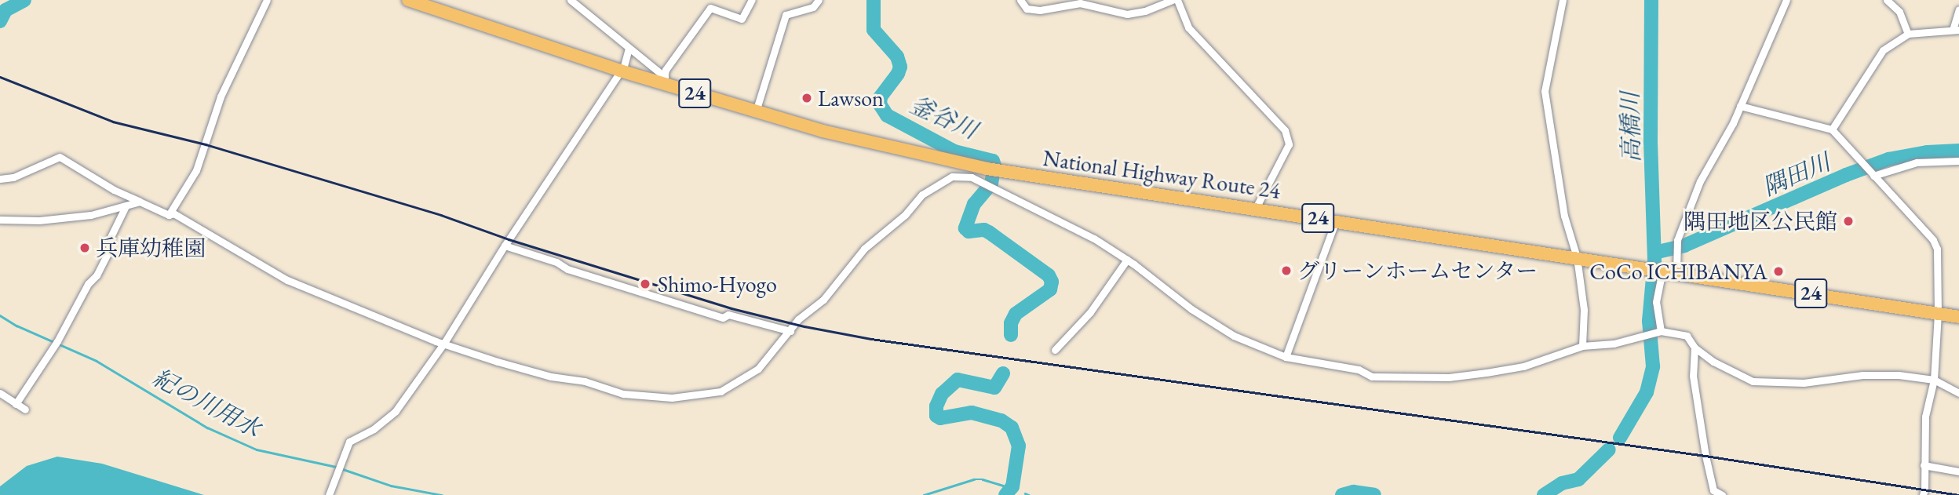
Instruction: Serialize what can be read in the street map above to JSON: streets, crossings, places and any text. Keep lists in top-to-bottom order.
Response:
{
  "streets": {
    "highway": ["24", "National Highway Route 24"]
  },
  "water": [
    "釜谷川",
    "高橋川",
    "隅田川",
    "紀の川用水"
  ],
  "places": [
    "Lawson",
    "隅田地区公民館",
    "兵庫幼稚園",
    "グリーンホームセンター",
    "CoCo ICHIBANYA",
    "Shimo-Hyogo"
  ]
}
